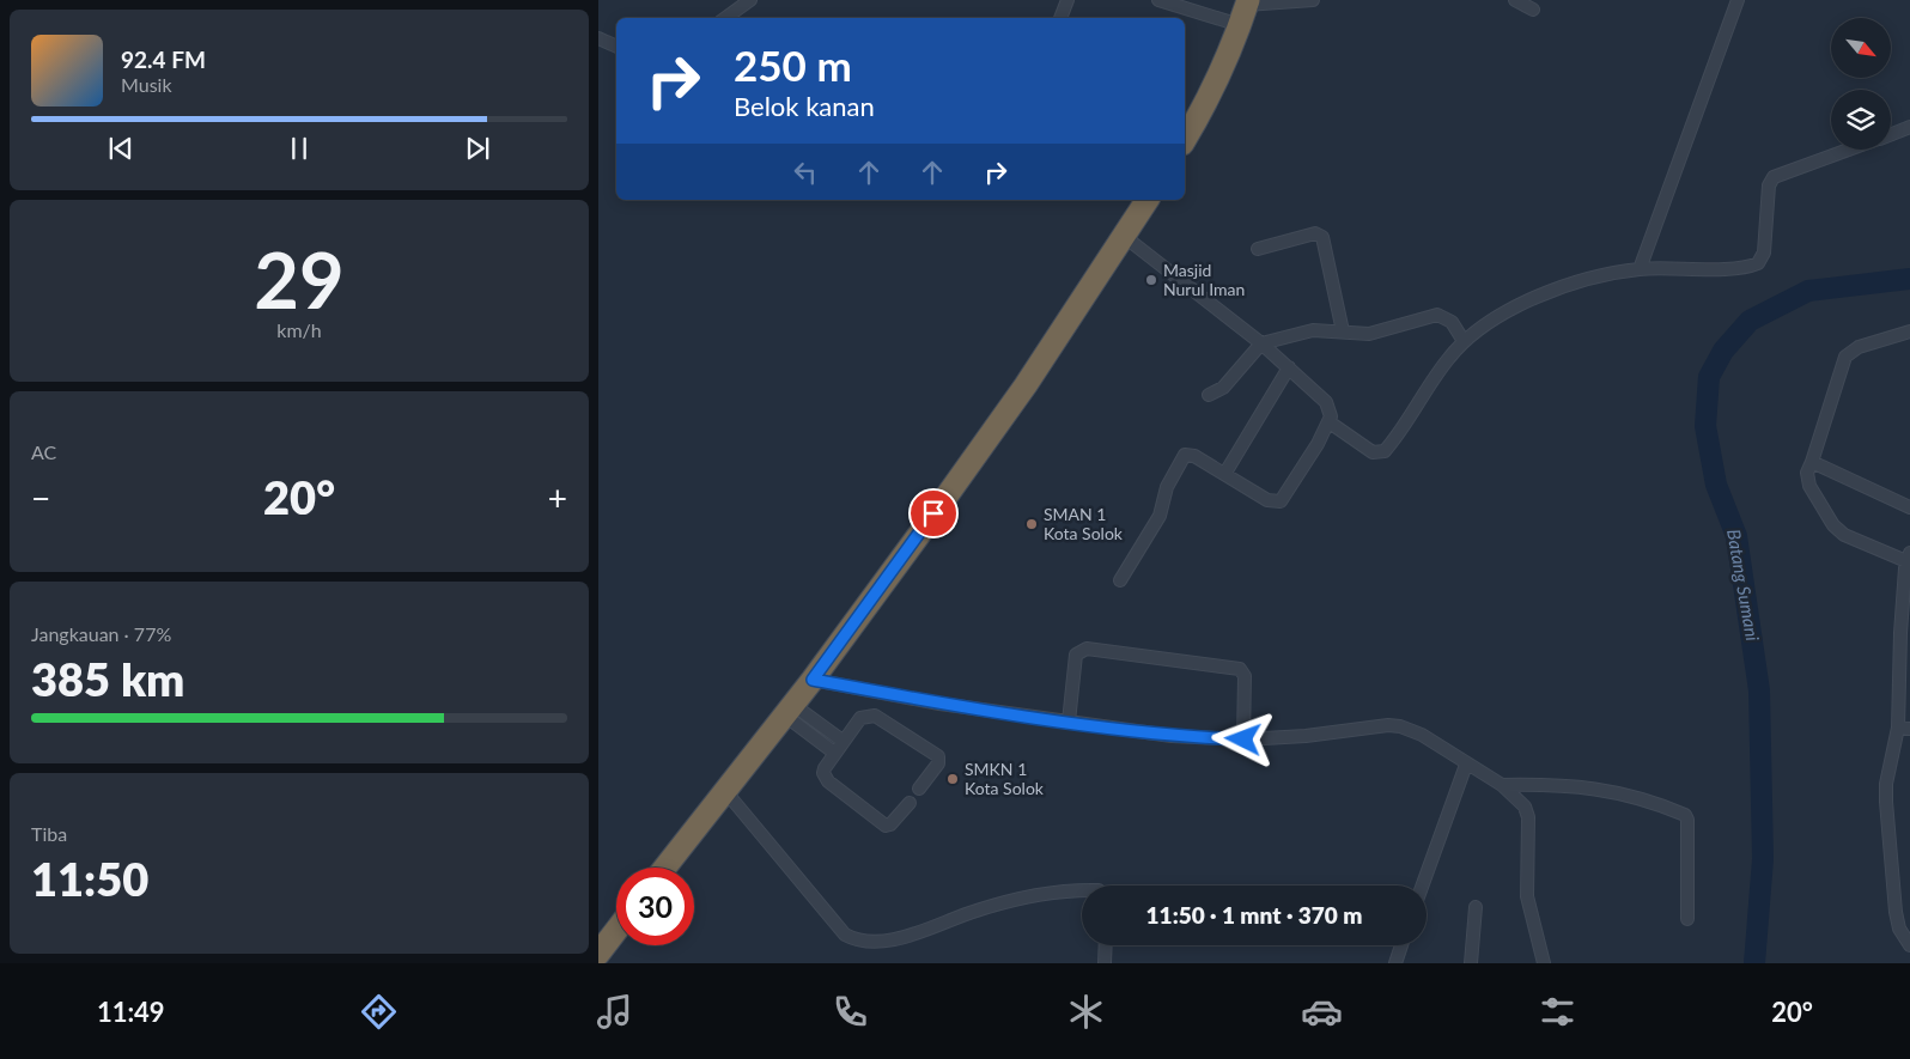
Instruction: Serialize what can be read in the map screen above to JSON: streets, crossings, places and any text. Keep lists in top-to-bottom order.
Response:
{
  "water": ["Batang Sumani"],
  "places": ["Masjid Nurul Iman", "SMAN 1 Kota Solok", "SMKN 1 Kota Solok"],
  "north": "bottom right",
  "page": {
    "turn": ["250 m", "Belok kanan"],
    "song": ["92.4 FM", "Musik"],
    "tile": [
      ["29", "km/h"],
      "AC",
      ["Jangkauan · 77%", "385 km"],
      ["Tiba", "11:50"]
    ],
    "heat": ["−", "20°", "+"],
    "limit": "30",
    "trip": "11:50 · 1 mnt · 370 m",
    "tabs": ["11:49", "20°"]
  }
}
